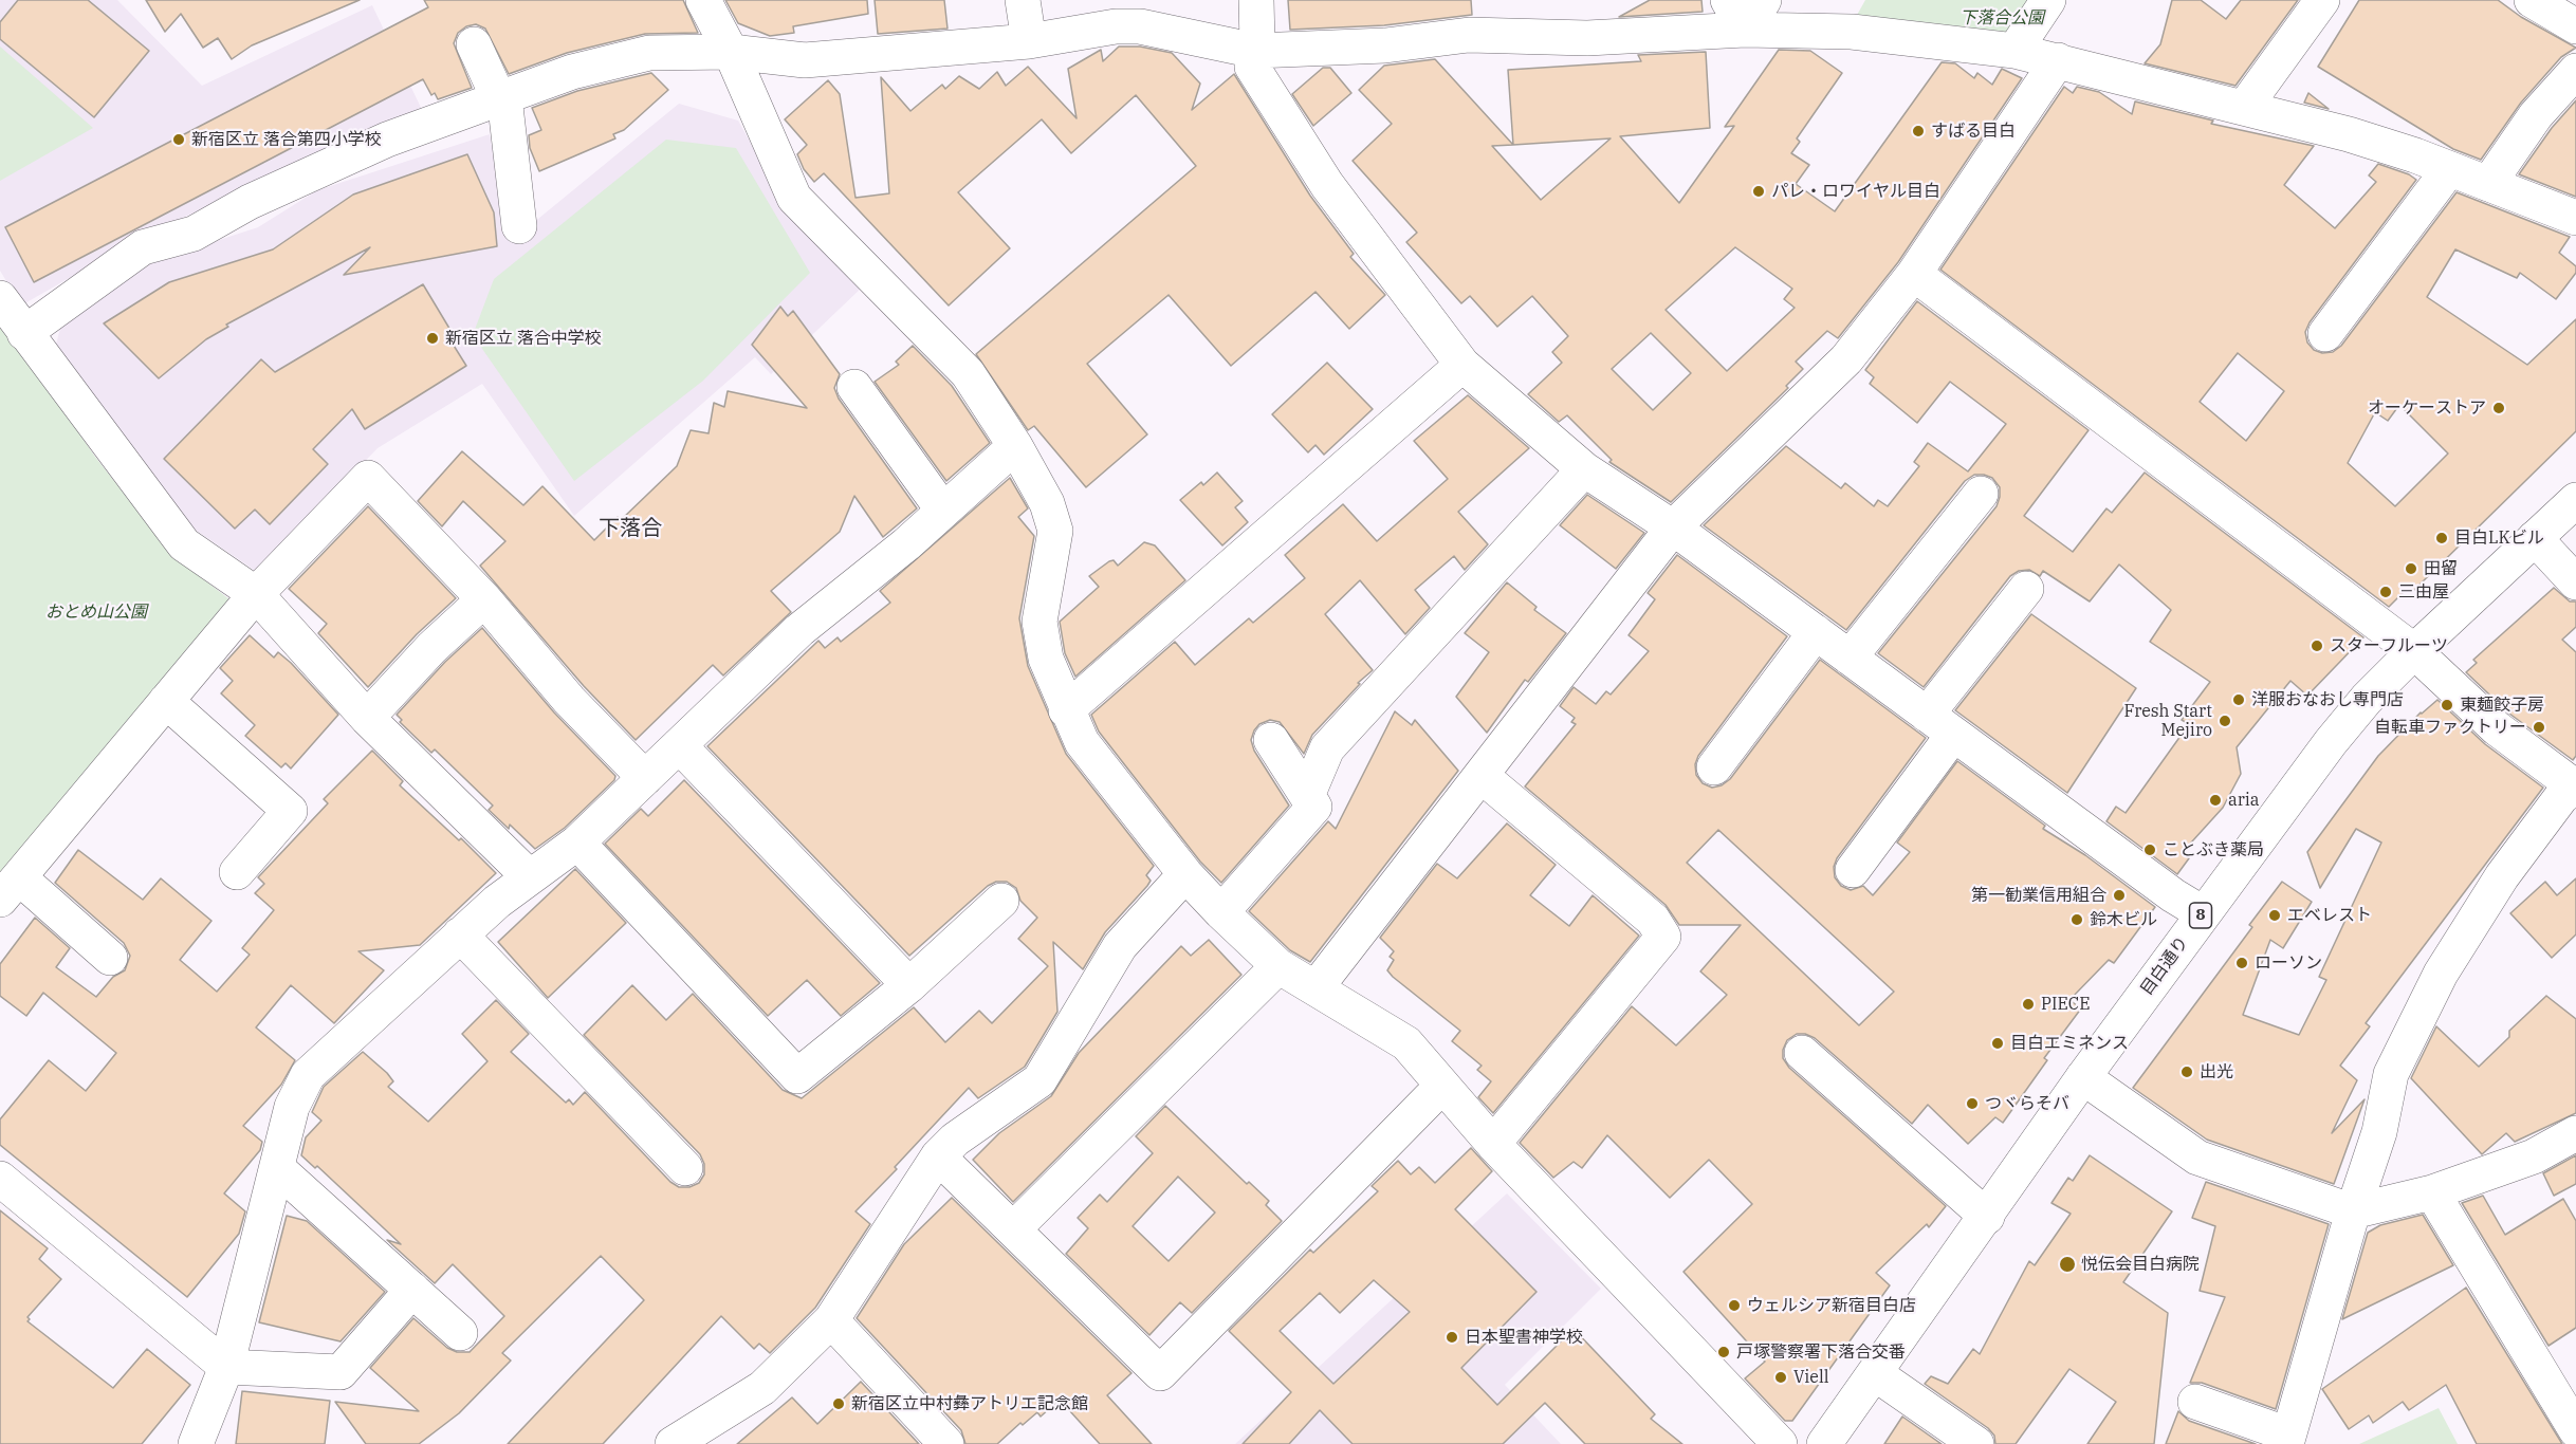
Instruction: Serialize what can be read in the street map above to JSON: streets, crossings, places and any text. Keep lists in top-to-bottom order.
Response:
{
  "streets": {
    "street": ["8", "目白通り"]
  },
  "districts": ["下落合"],
  "parks": ["下落合公園", "おとめ山公園"],
  "places": [
    "すばる目白",
    "新宿区立 落合第四小学校",
    "パレ・ロワイヤル目白",
    "新宿区立 落合中学校",
    "オーケーストア",
    "目白LKビル",
    "田留",
    "三由屋",
    "スターフルーツ",
    "洋服おなおし専門店",
    "東麺餃子房",
    "Fresh Start Mejiro",
    "自転車ファクトリー",
    "aria",
    "ことぶき薬局",
    "第一勧業信用組合",
    "エベレスト",
    "鈴木ビル",
    "ローソン",
    "PIECE",
    "目白エミネンス",
    "出光",
    "つヾらそバ",
    "悦伝会目白病院",
    "ウェルシア新宿目白店",
    "日本聖書神学校",
    "戸塚警察署下落合交番",
    "Viell",
    "新宿区立中村彝アトリエ記念館"
  ]
}
